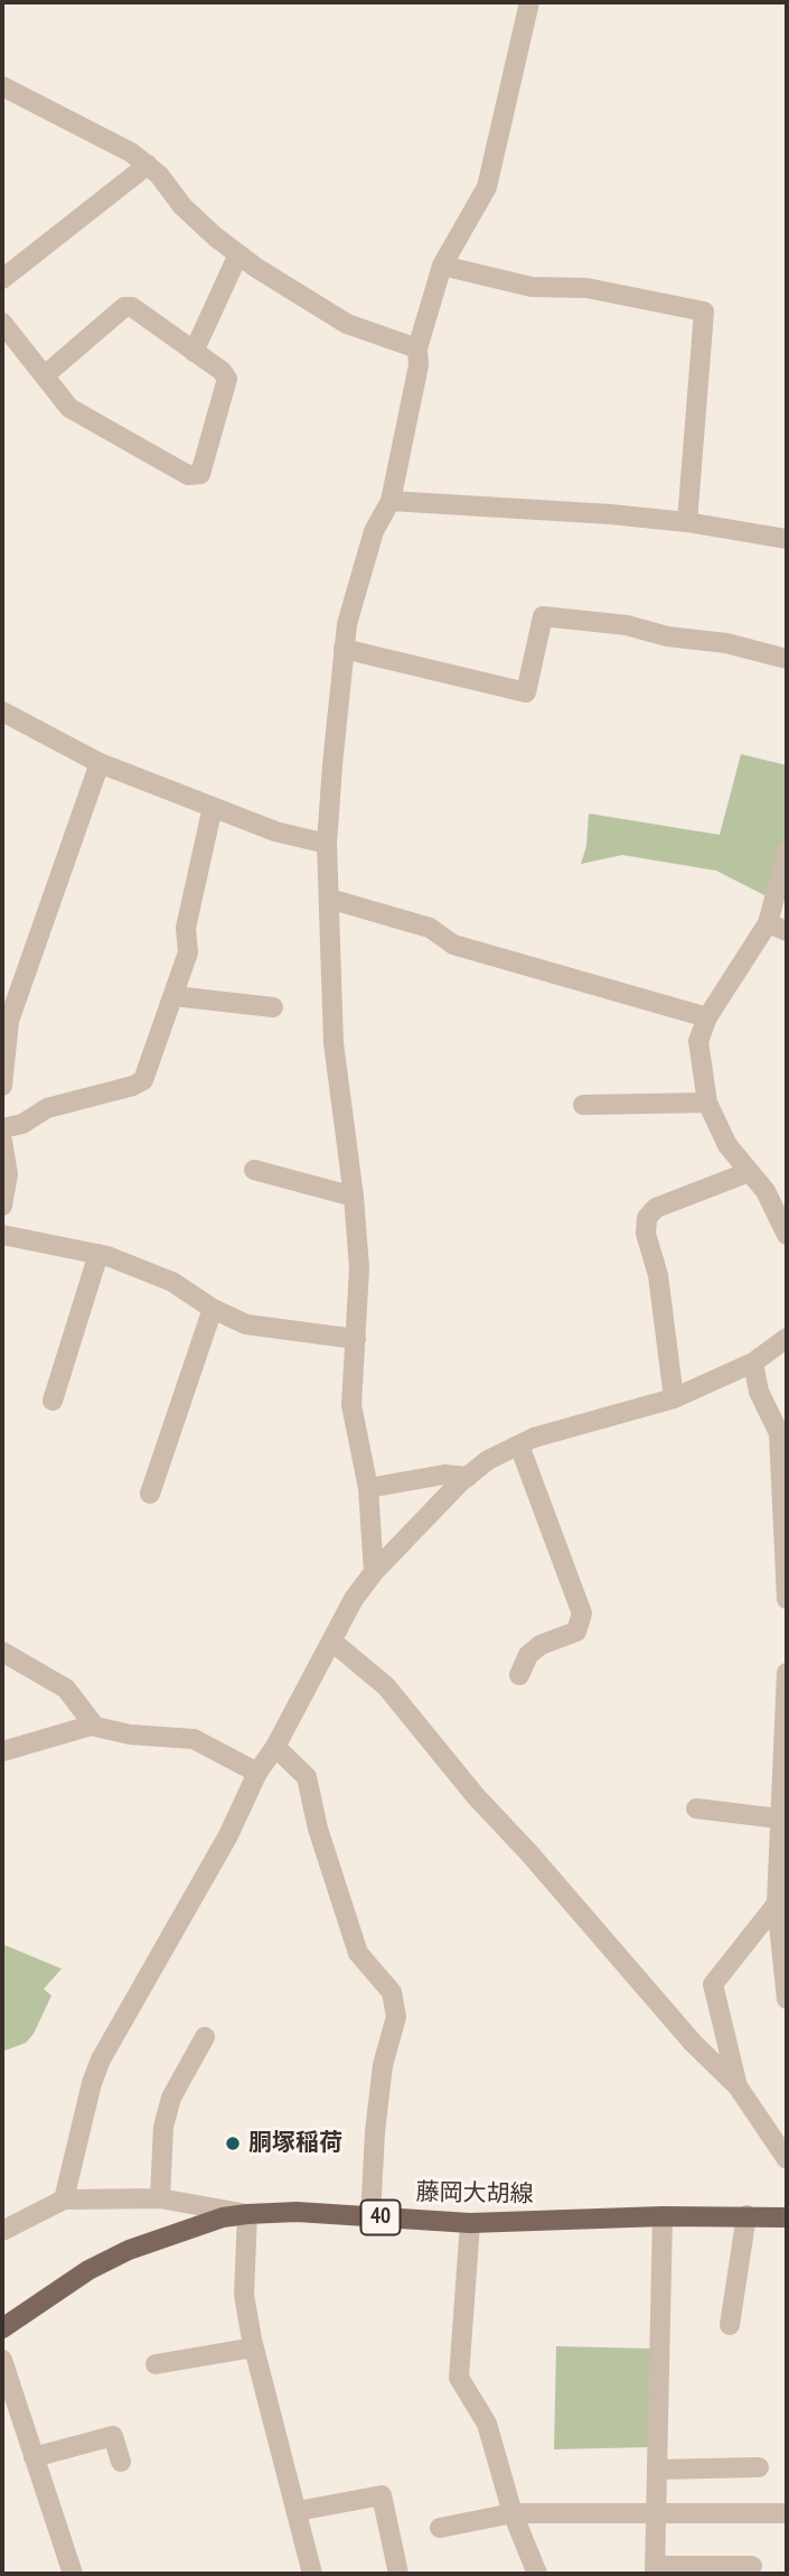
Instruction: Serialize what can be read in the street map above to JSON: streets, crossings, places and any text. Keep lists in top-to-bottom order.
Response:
{
  "streets": {
    "main road": ["藤岡大胡線", "40"]
  },
  "places": ["胴塚稲荷"]
}
